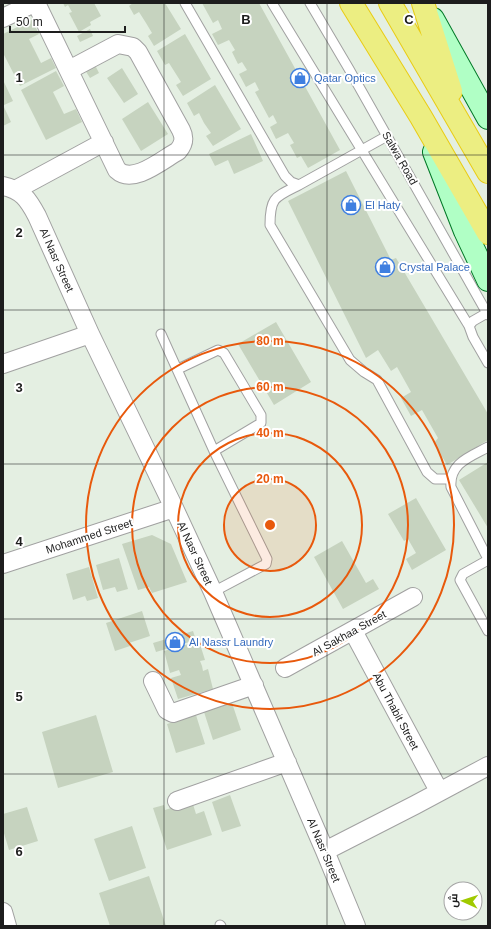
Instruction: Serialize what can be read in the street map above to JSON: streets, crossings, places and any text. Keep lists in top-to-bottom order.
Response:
{
  "streets": {
    "street": [
      "Al Nasr Street",
      "Mohammed Street",
      "Al Sakhaa Street",
      "Abu Thabit Street"
    ],
    "lane": ["Salwa Road"]
  },
  "crossings": [
    ["Al Nasr Street", "Mohammed Street"],
    ["Al Sakhaa Street", "Abu Thabit Street"]
  ],
  "places": {
    "shop": [
      "Qatar Optics",
      "El Haty",
      "Crystal Palace",
      "Al Nassr Laundry"
    ]
  },
  "scale_bar": "50 m",
  "north": "left",
  "grid": {
    "columns": ["B", "C"],
    "rows": [
      "1",
      "2",
      "3",
      "4",
      "5",
      "6"
    ]
  },
  "rings": [
    "80 m",
    "60 m",
    "40 m",
    "20 m"
  ]
}
